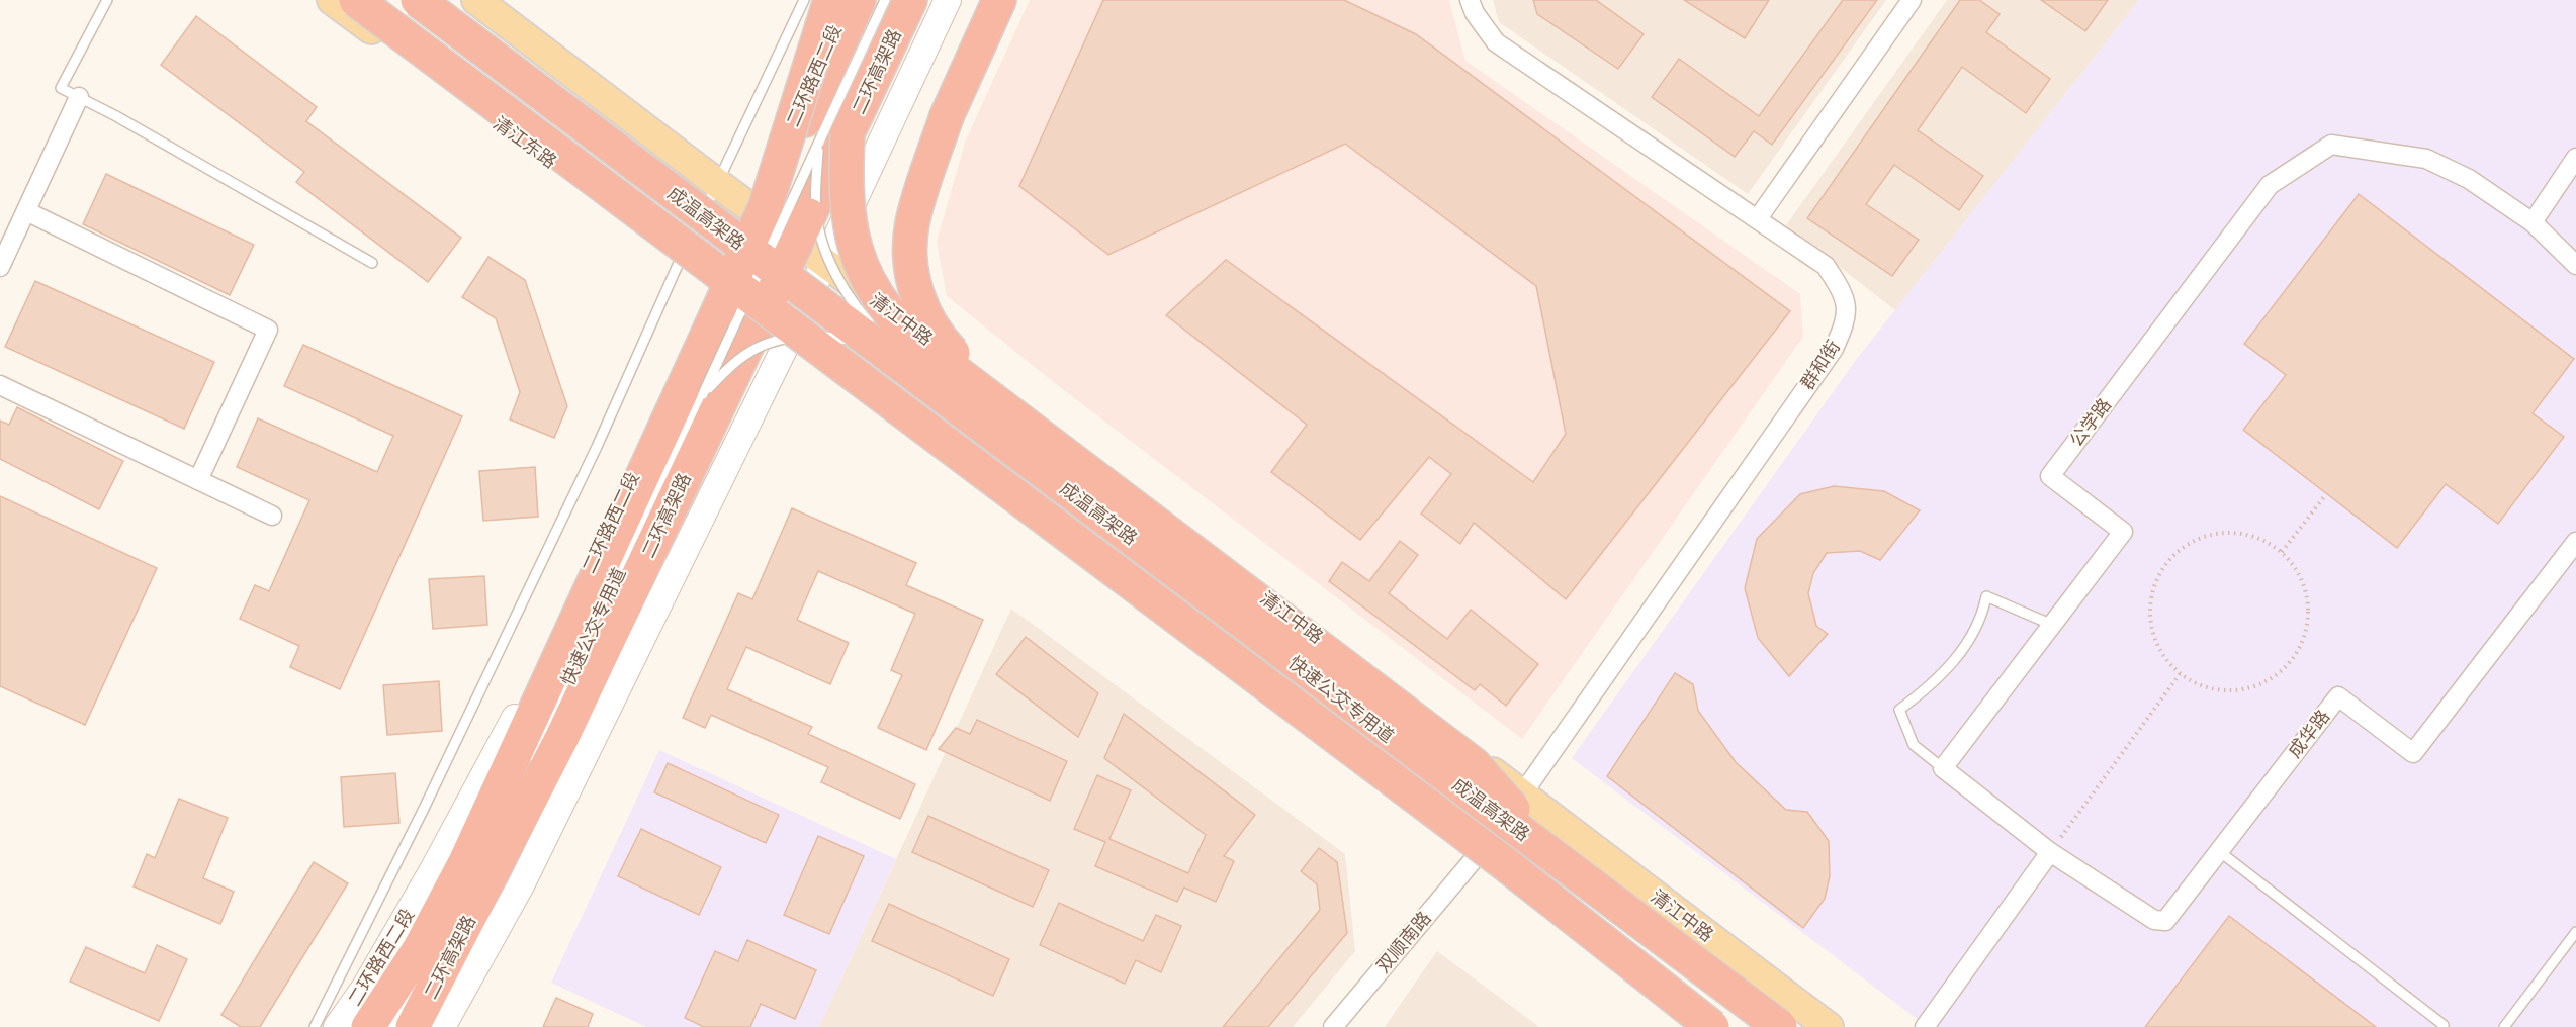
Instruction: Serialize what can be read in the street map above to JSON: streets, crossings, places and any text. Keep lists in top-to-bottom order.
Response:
{
  "streets": {
    "highway": ["二环高架路", "成温高架路"],
    "main road": ["二环路西二段", "清江东路", "清江中路"],
    "street": [
      "群和街",
      "公学路",
      "成华路",
      "双顺南路"
    ],
    "lane": ["快速公交专用道"]
  },
  "crossings": [
    ["二环高架路", "二环路西二段"],
    ["二环高架路", "清江中路"],
    ["二环高架路", "快速公交专用道"],
    ["二环路西二段", "清江东路"],
    ["二环路西二段", "清江中路"],
    ["清江中路", "群和街"]
  ]
}
